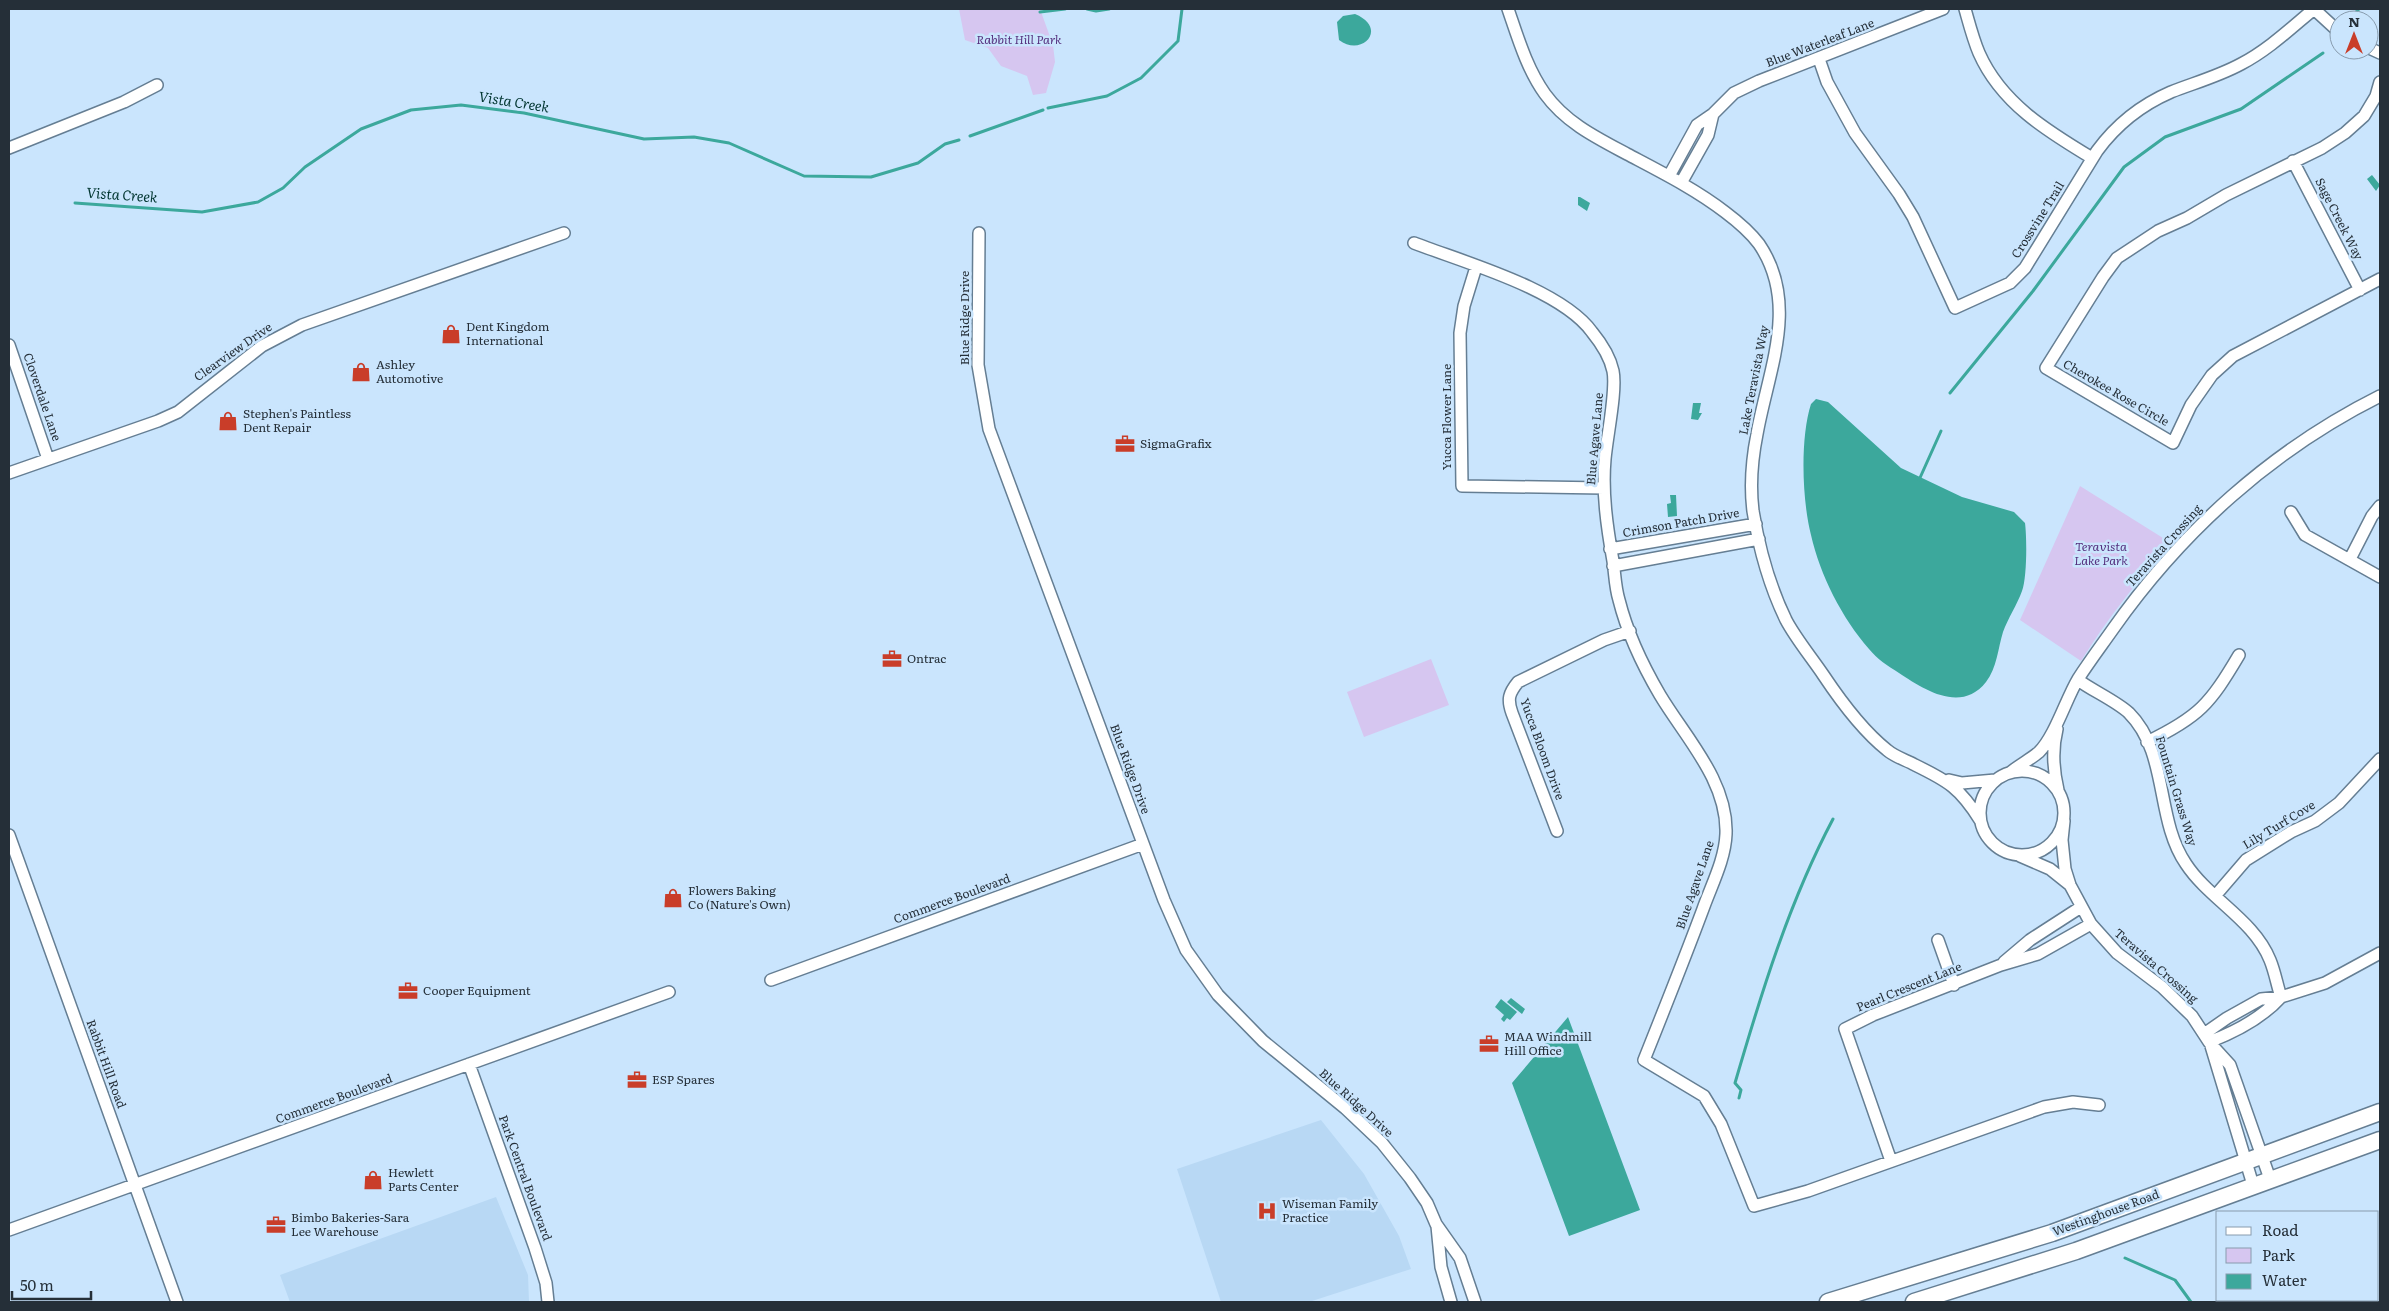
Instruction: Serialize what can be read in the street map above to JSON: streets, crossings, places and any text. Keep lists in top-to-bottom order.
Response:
{
  "streets": {
    "main road": ["Westinghouse Road"],
    "street": [
      "Blue Waterleaf Lane",
      "Sage Creek Way",
      "Crossvine Trail",
      "Blue Ridge Drive",
      "Clearview Drive",
      "Lake Teravista Way",
      "Cherokee Rose Circle",
      "Cloverdale Lane",
      "Yucca Flower Lane",
      "Blue Agave Lane",
      "Crimson Patch Drive",
      "Teravista Crossing",
      "Yucca Bloom Drive",
      "Fountain Grass Way",
      "Lily Turf Cove",
      "Commerce Boulevard",
      "Pearl Crescent Lane",
      "Rabbit Hill Road",
      "Park Central Boulevard"
    ]
  },
  "crossings": [
    ["Blue Waterleaf Lane", "Crossvine Trail"],
    ["Blue Waterleaf Lane", "Lake Teravista Way"],
    ["Sage Creek Way", "Cherokee Rose Circle"],
    ["Blue Ridge Drive", "Commerce Boulevard"],
    ["Clearview Drive", "Cloverdale Lane"],
    ["Lake Teravista Way", "Crimson Patch Drive"],
    ["Lake Teravista Way", "Teravista Crossing"],
    ["Yucca Flower Lane", "Blue Agave Lane"],
    ["Blue Agave Lane", "Crimson Patch Drive"],
    ["Blue Agave Lane", "Yucca Bloom Drive"],
    ["Blue Agave Lane", "Pearl Crescent Lane"],
    ["Teravista Crossing", "Fountain Grass Way"],
    ["Teravista Crossing", "Pearl Crescent Lane"],
    ["Teravista Crossing", "Westinghouse Road"],
    ["Fountain Grass Way", "Lily Turf Cove"],
    ["Commerce Boulevard", "Rabbit Hill Road"],
    ["Commerce Boulevard", "Park Central Boulevard"]
  ],
  "water": ["Vista Creek"],
  "parks": ["Rabbit Hill Park", "Teravista Lake Park"],
  "places": {
    "shop": [
      "Dent Kingdom International",
      "Ashley Automotive",
      "Stephen's Paintless Dent Repair",
      "Flowers Baking Co (Nature's Own)",
      "Hewlett Parts Center"
    ],
    "office": [
      "SigmaGrafix",
      "Ontrac",
      "Cooper Equipment",
      "MAA Windmill Hill Office",
      "ESP Spares",
      "Bimbo Bakeries-Sara Lee Warehouse"
    ],
    "hospital": ["Wiseman Family Practice"]
  },
  "legend": ["Road", "Park", "Water"],
  "scale_bar": "50 m",
  "north": "top"
}
